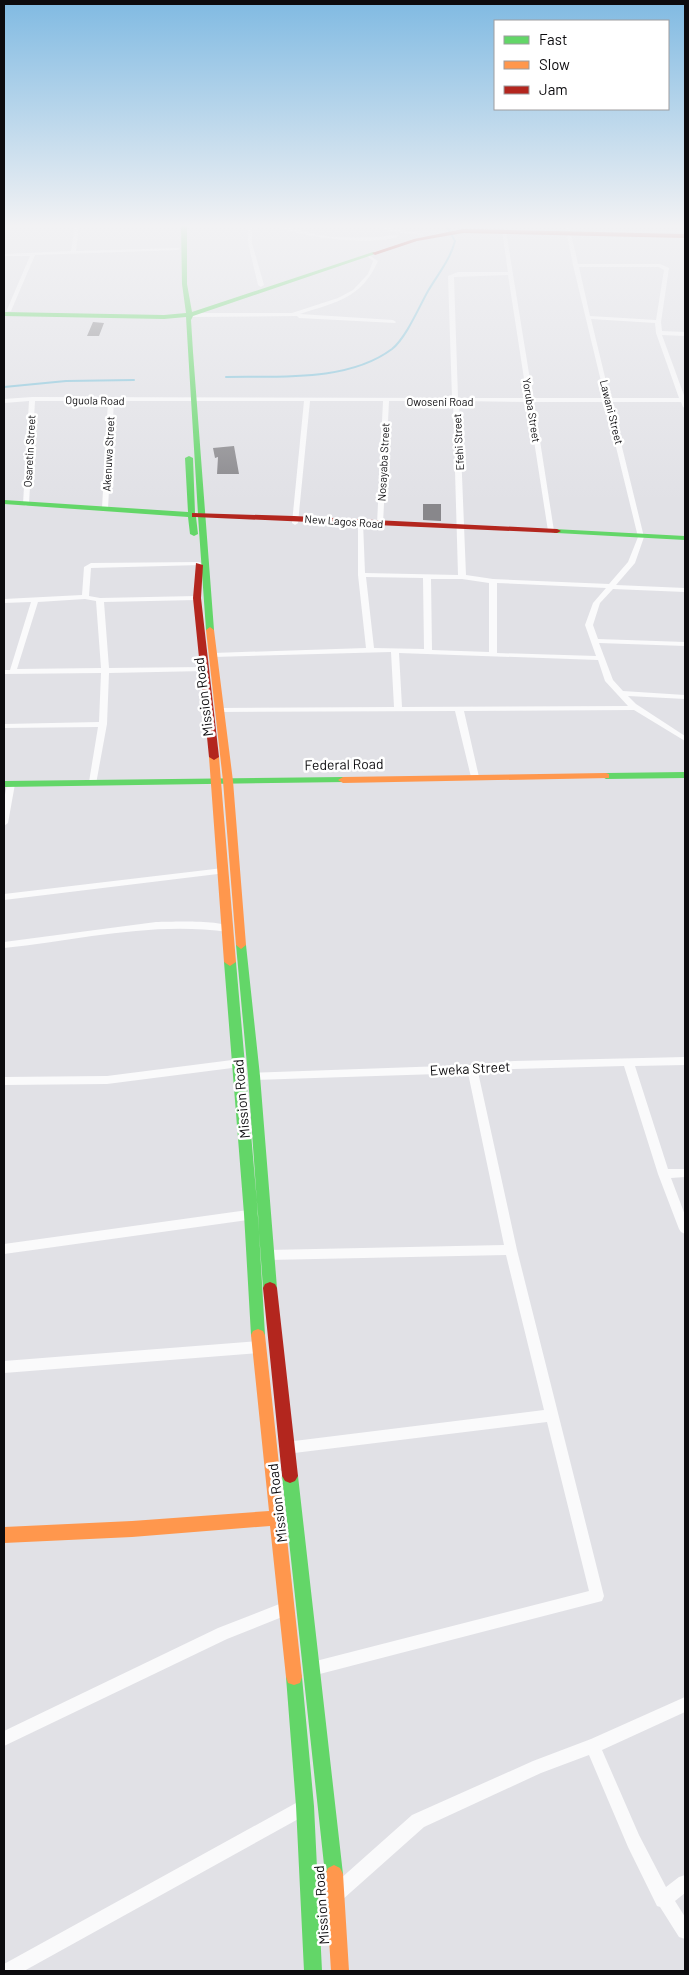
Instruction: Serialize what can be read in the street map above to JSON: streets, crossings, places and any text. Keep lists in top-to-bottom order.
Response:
{
  "streets": {
    "main road": ["New Lagos Road", "Mission Road", "Federal Road"],
    "street": [
      "Oguola Road",
      "Owoseni Road",
      "Yoruba Street",
      "Lawani Street",
      "Efehi Street",
      "Osaretin Street",
      "Akenuwa Street",
      "Nosayaba Street",
      "Eweka Street"
    ]
  },
  "crossings": [
    ["Oguola Road", "Owoseni Road"],
    ["Oguola Road", "Osaretin Street"],
    ["Oguola Road", "Akenuwa Street"],
    ["Oguola Road", "Mission Road"],
    ["Owoseni Road", "Yoruba Street"],
    ["Owoseni Road", "Lawani Street"],
    ["Owoseni Road", "Efehi Street"],
    ["Owoseni Road", "Nosayaba Street"],
    ["Owoseni Road", "Mission Road"],
    ["Yoruba Street", "New Lagos Road"],
    ["Lawani Street", "New Lagos Road"],
    ["Efehi Street", "New Lagos Road"],
    ["Osaretin Street", "New Lagos Road"],
    ["Akenuwa Street", "New Lagos Road"],
    ["Nosayaba Street", "New Lagos Road"],
    ["New Lagos Road", "Mission Road"],
    ["Mission Road", "Federal Road"],
    ["Mission Road", "Eweka Street"]
  ],
  "legend": ["Fast", "Slow", "Jam"]
}
